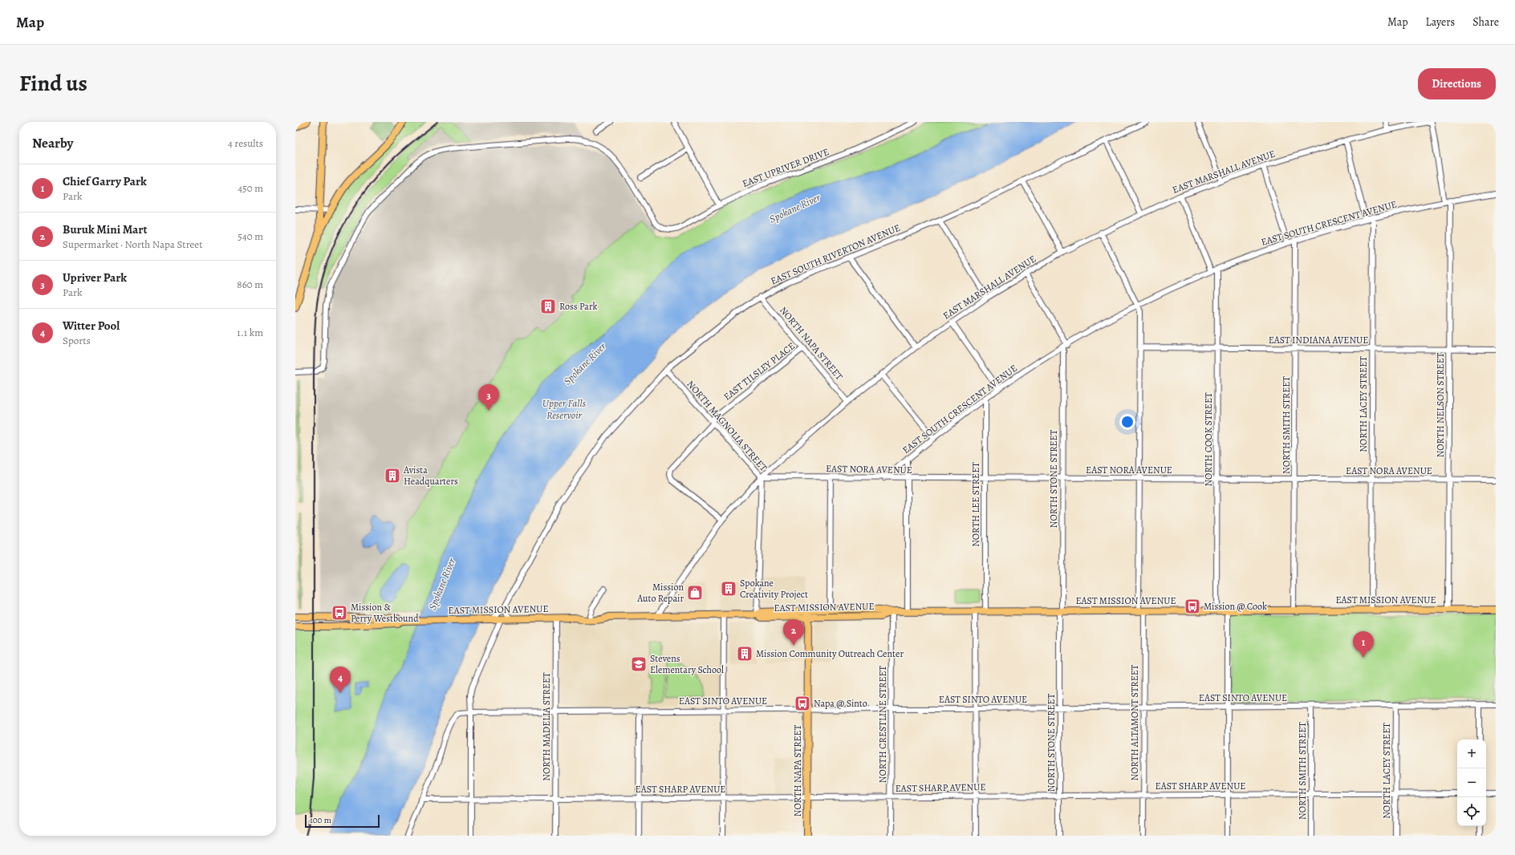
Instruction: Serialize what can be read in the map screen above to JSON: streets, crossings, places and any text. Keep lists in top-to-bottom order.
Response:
{
  "streets": {
    "main road": ["NORTH NAPA STREET", "EAST MISSION AVENUE"],
    "street": [
      "EAST UPRIVER DRIVE",
      "EAST MARSHALL AVENUE",
      "EAST SOUTH CRESCENT AVENUE",
      "EAST SOUTH RIVERTON AVENUE",
      "EAST INDIANA AVENUE",
      "EAST TILSLEY PLACE",
      "NORTH LACEY STREET",
      "NORTH NELSON STREET",
      "NORTH SMITH STREET",
      "NORTH MAGNOLIA STREET",
      "NORTH COOK STREET",
      "EAST NORA AVENUE",
      "NORTH STONE STREET",
      "NORTH LEE STREET",
      "EAST SINTO AVENUE",
      "NORTH ALTAMONT STREET",
      "NORTH CRESTLINE STREET",
      "NORTH MADELIA STREET",
      "EAST SHARP AVENUE"
    ]
  },
  "crossings": [
    ["EAST MARSHALL AVENUE", "NORTH NAPA STREET"],
    ["EAST MARSHALL AVENUE", "EAST TILSLEY PLACE"],
    ["EAST MARSHALL AVENUE", "NORTH MAGNOLIA STREET"],
    ["EAST MARSHALL AVENUE", "EAST NORA AVENUE"],
    ["EAST MARSHALL AVENUE", "EAST MISSION AVENUE"],
    ["EAST MARSHALL AVENUE", "NORTH ALTAMONT STREET"],
    ["EAST SOUTH CRESCENT AVENUE", "NORTH LACEY STREET"],
    ["EAST SOUTH CRESCENT AVENUE", "NORTH NELSON STREET"],
    ["EAST SOUTH CRESCENT AVENUE", "NORTH SMITH STREET"],
    ["EAST SOUTH CRESCENT AVENUE", "NORTH COOK STREET"],
    ["EAST SOUTH CRESCENT AVENUE", "EAST NORA AVENUE"],
    ["EAST SOUTH CRESCENT AVENUE", "NORTH STONE STREET"],
    ["EAST SOUTH CRESCENT AVENUE", "NORTH LEE STREET"],
    ["EAST SOUTH CRESCENT AVENUE", "NORTH ALTAMONT STREET"],
    ["EAST SOUTH RIVERTON AVENUE", "NORTH NAPA STREET"],
    ["EAST SOUTH RIVERTON AVENUE", "NORTH MAGNOLIA STREET"],
    ["EAST SOUTH RIVERTON AVENUE", "EAST MISSION AVENUE"],
    ["EAST INDIANA AVENUE", "NORTH LACEY STREET"],
    ["EAST INDIANA AVENUE", "NORTH NELSON STREET"],
    ["EAST INDIANA AVENUE", "NORTH SMITH STREET"],
    ["EAST INDIANA AVENUE", "NORTH COOK STREET"],
    ["EAST INDIANA AVENUE", "NORTH ALTAMONT STREET"],
    ["NORTH NAPA STREET", "EAST TILSLEY PLACE"],
    ["NORTH NAPA STREET", "EAST MISSION AVENUE"],
    ["NORTH NAPA STREET", "EAST SINTO AVENUE"],
    ["NORTH NAPA STREET", "EAST SHARP AVENUE"],
    ["EAST TILSLEY PLACE", "NORTH MAGNOLIA STREET"],
    ["NORTH LACEY STREET", "EAST NORA AVENUE"],
    ["NORTH LACEY STREET", "EAST MISSION AVENUE"],
    ["NORTH LACEY STREET", "EAST SINTO AVENUE"],
    ["NORTH LACEY STREET", "EAST SHARP AVENUE"],
    ["NORTH NELSON STREET", "EAST NORA AVENUE"],
    ["NORTH NELSON STREET", "EAST MISSION AVENUE"],
    ["NORTH SMITH STREET", "EAST NORA AVENUE"],
    ["NORTH SMITH STREET", "EAST MISSION AVENUE"],
    ["NORTH SMITH STREET", "EAST SINTO AVENUE"],
    ["NORTH SMITH STREET", "EAST SHARP AVENUE"],
    ["NORTH MAGNOLIA STREET", "EAST NORA AVENUE"],
    ["NORTH MAGNOLIA STREET", "EAST MISSION AVENUE"],
    ["NORTH COOK STREET", "EAST NORA AVENUE"],
    ["NORTH COOK STREET", "EAST MISSION AVENUE"],
    ["EAST NORA AVENUE", "NORTH STONE STREET"],
    ["EAST NORA AVENUE", "NORTH LEE STREET"],
    ["EAST NORA AVENUE", "NORTH ALTAMONT STREET"],
    ["NORTH STONE STREET", "EAST MISSION AVENUE"],
    ["NORTH STONE STREET", "EAST SINTO AVENUE"],
    ["NORTH STONE STREET", "EAST SHARP AVENUE"],
    ["NORTH LEE STREET", "EAST MISSION AVENUE"],
    ["EAST MISSION AVENUE", "NORTH ALTAMONT STREET"],
    ["EAST MISSION AVENUE", "NORTH CRESTLINE STREET"],
    ["EAST MISSION AVENUE", "NORTH MADELIA STREET"],
    ["EAST SINTO AVENUE", "NORTH ALTAMONT STREET"],
    ["EAST SINTO AVENUE", "NORTH CRESTLINE STREET"],
    ["EAST SINTO AVENUE", "NORTH MADELIA STREET"],
    ["EAST SINTO AVENUE", "EAST SHARP AVENUE"],
    ["NORTH ALTAMONT STREET", "EAST SHARP AVENUE"],
    ["NORTH CRESTLINE STREET", "EAST SHARP AVENUE"],
    ["NORTH MADELIA STREET", "EAST SHARP AVENUE"]
  ],
  "water": ["Spokane River", "Upper Falls Reservoir"],
  "places": {
    "building": [
      "Ross Park",
      "Avista Headquarters",
      "Spokane Creativity Project",
      "Mission Community Outreach Center"
    ],
    "shop": ["Mission Auto Repair"],
    "bus stop": ["Mission @ Cook", "Mission & Perry Westbound", "Napa @ Sinto"],
    "school or university": ["Stevens Elementary School"]
  },
  "scale_bar": "100 m",
  "page": {
    "header": "Map",
    "nav": ["Map", "Layers", "Share"],
    "title": "Find us",
    "buttons": "Directions",
    "heading": ["Nearby", "4 results"],
    "list": [
      {
        "mark": "1",
        "name": "Chief Garry Park",
        "note": "Park",
        "value": "450 m"
      },
      {
        "mark": "2",
        "name": "Buruk Mini Mart",
        "note": "Supermarket · North Napa Street",
        "value": "540 m"
      },
      {
        "mark": "3",
        "name": "Upriver Park",
        "note": "Park",
        "value": "860 m"
      },
      {
        "mark": "4",
        "name": "Witter Pool",
        "note": "Sports",
        "value": "1.1 km"
      }
    ],
    "pins": [
      "3",
      "2",
      "1",
      "4"
    ],
    "map_buttons": ["+", "−"],
    "scale": "100 m"
  }
}
